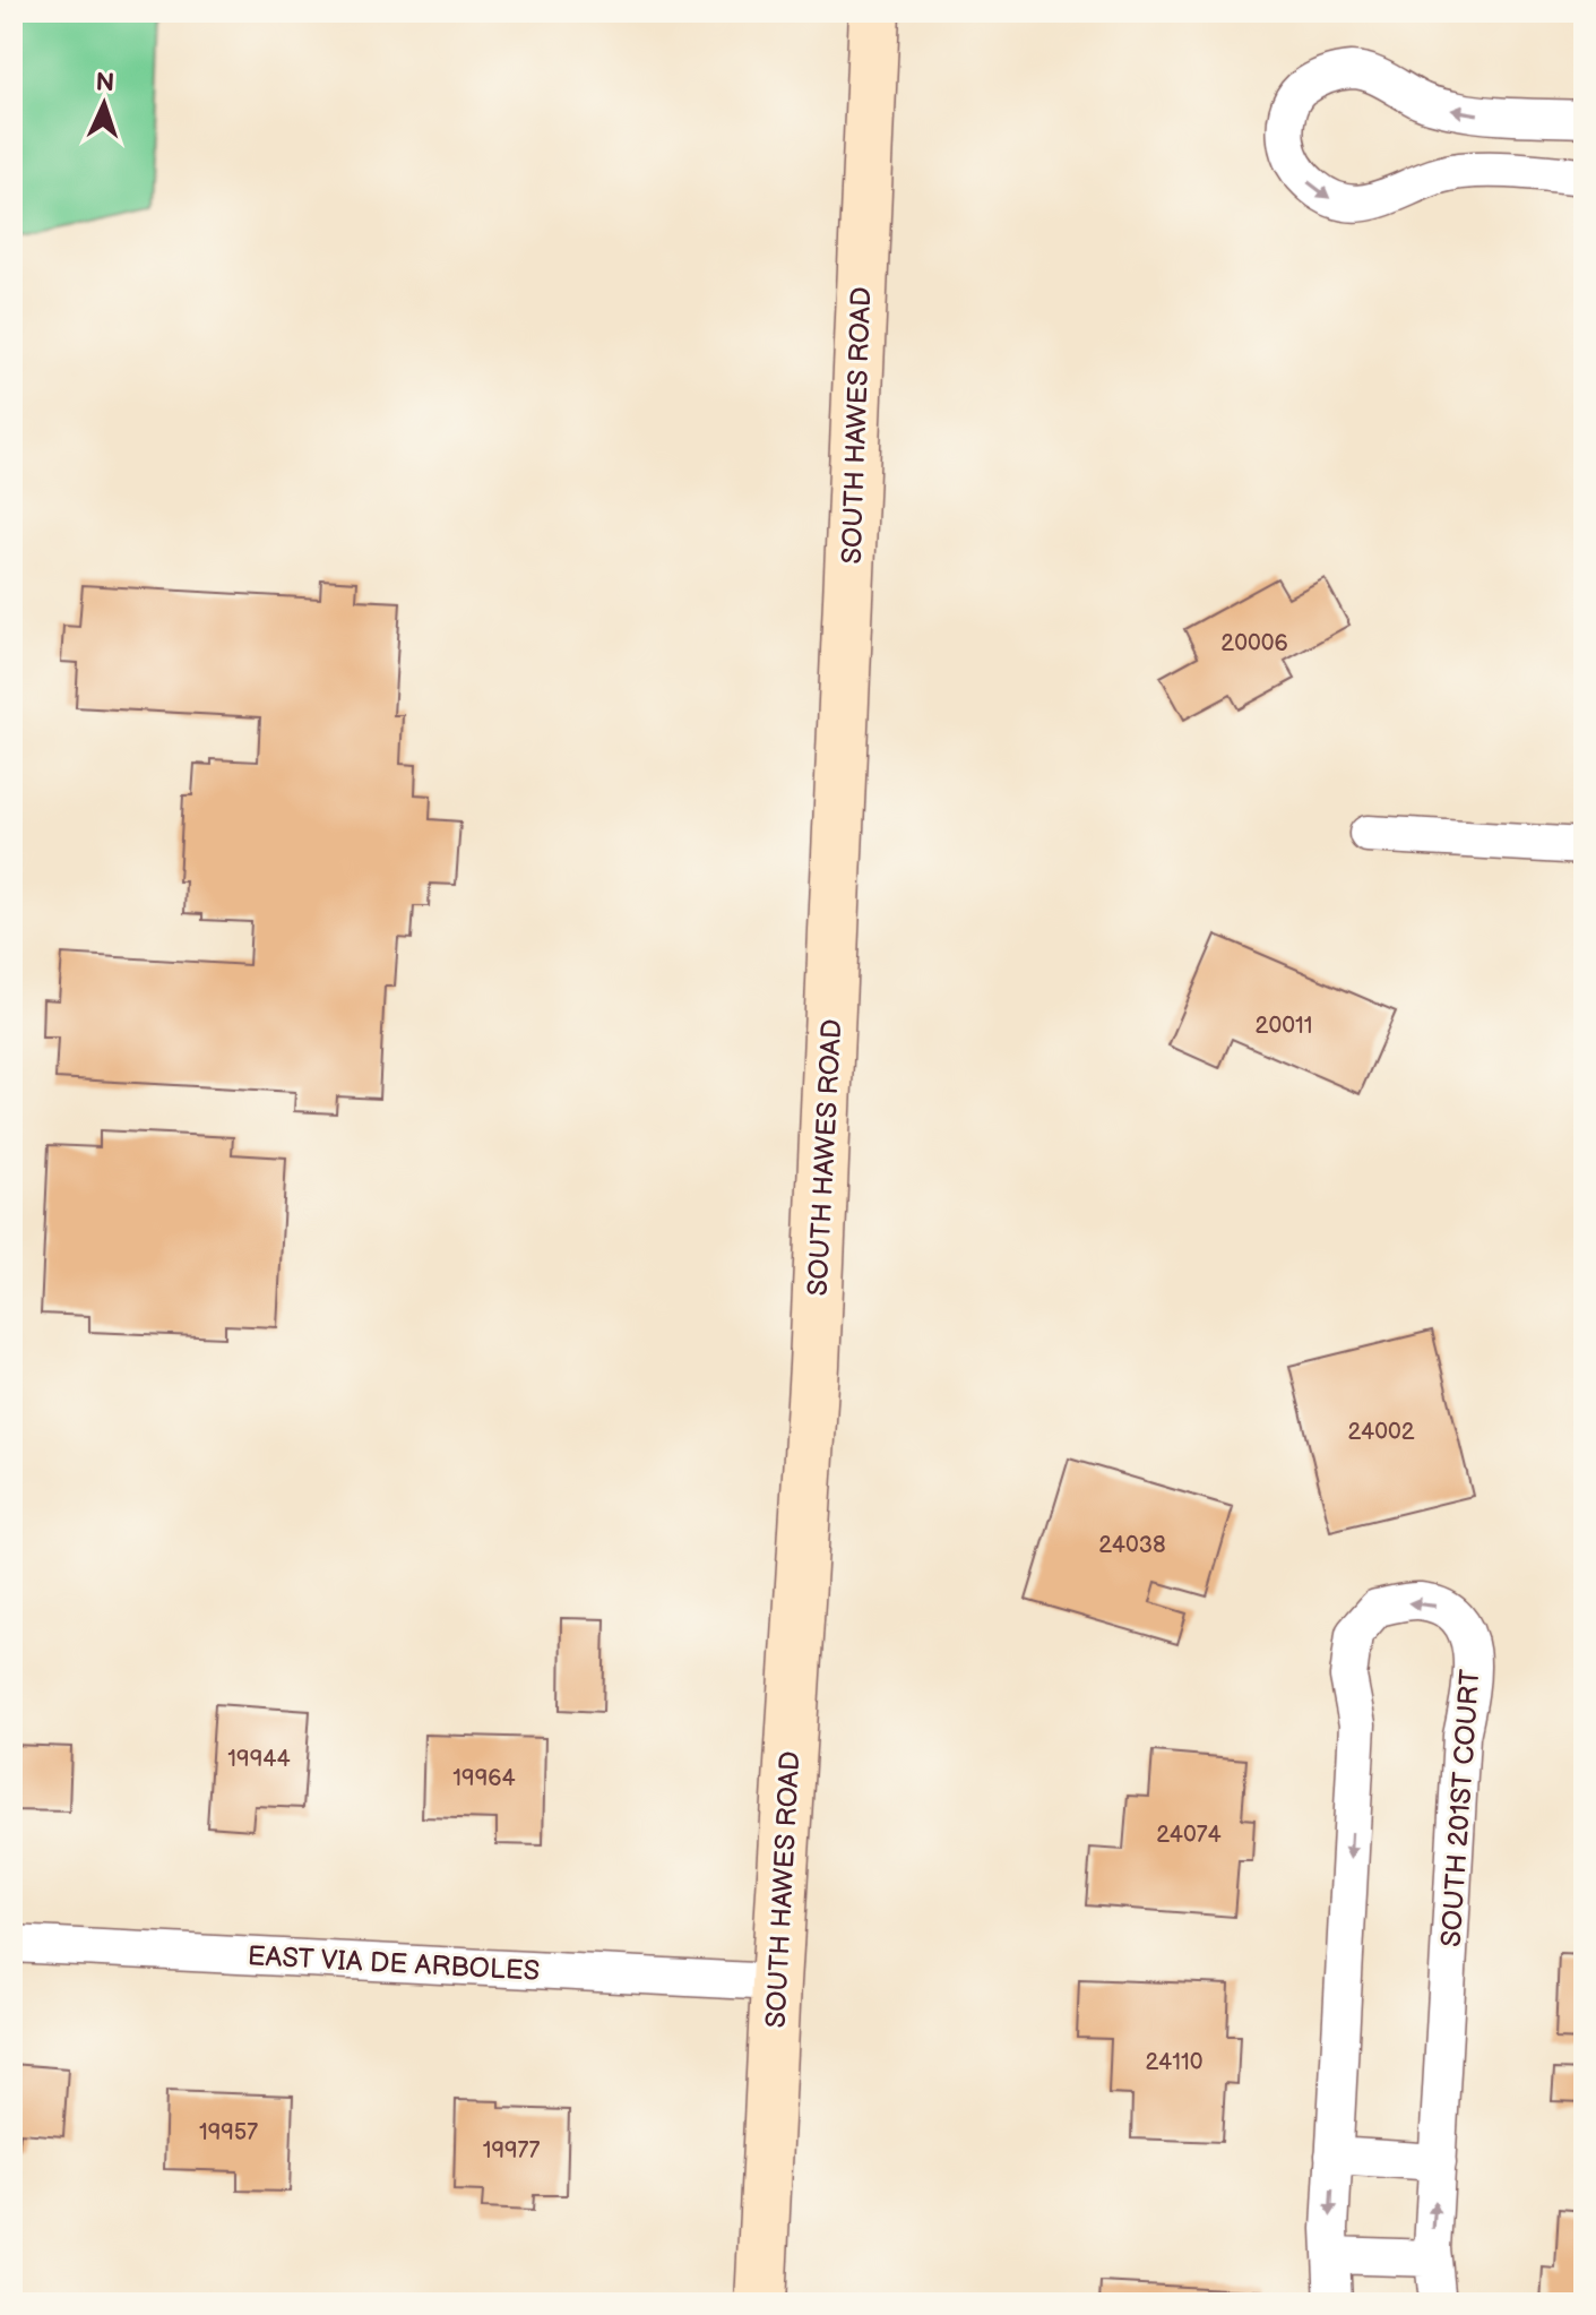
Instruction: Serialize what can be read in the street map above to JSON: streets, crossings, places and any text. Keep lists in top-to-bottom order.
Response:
{
  "streets": {
    "main road": ["SOUTH HAWES ROAD"],
    "street": ["SOUTH 201ST COURT", "EAST VIA DE ARBOLES"]
  },
  "crossings": [
    ["SOUTH HAWES ROAD", "EAST VIA DE ARBOLES"]
  ],
  "house_numbers": [
    "20006",
    "20011",
    "24002",
    "24038",
    "19944",
    "19964",
    "24074",
    "24110",
    "19957",
    "19977"
  ],
  "north": "top"
}
